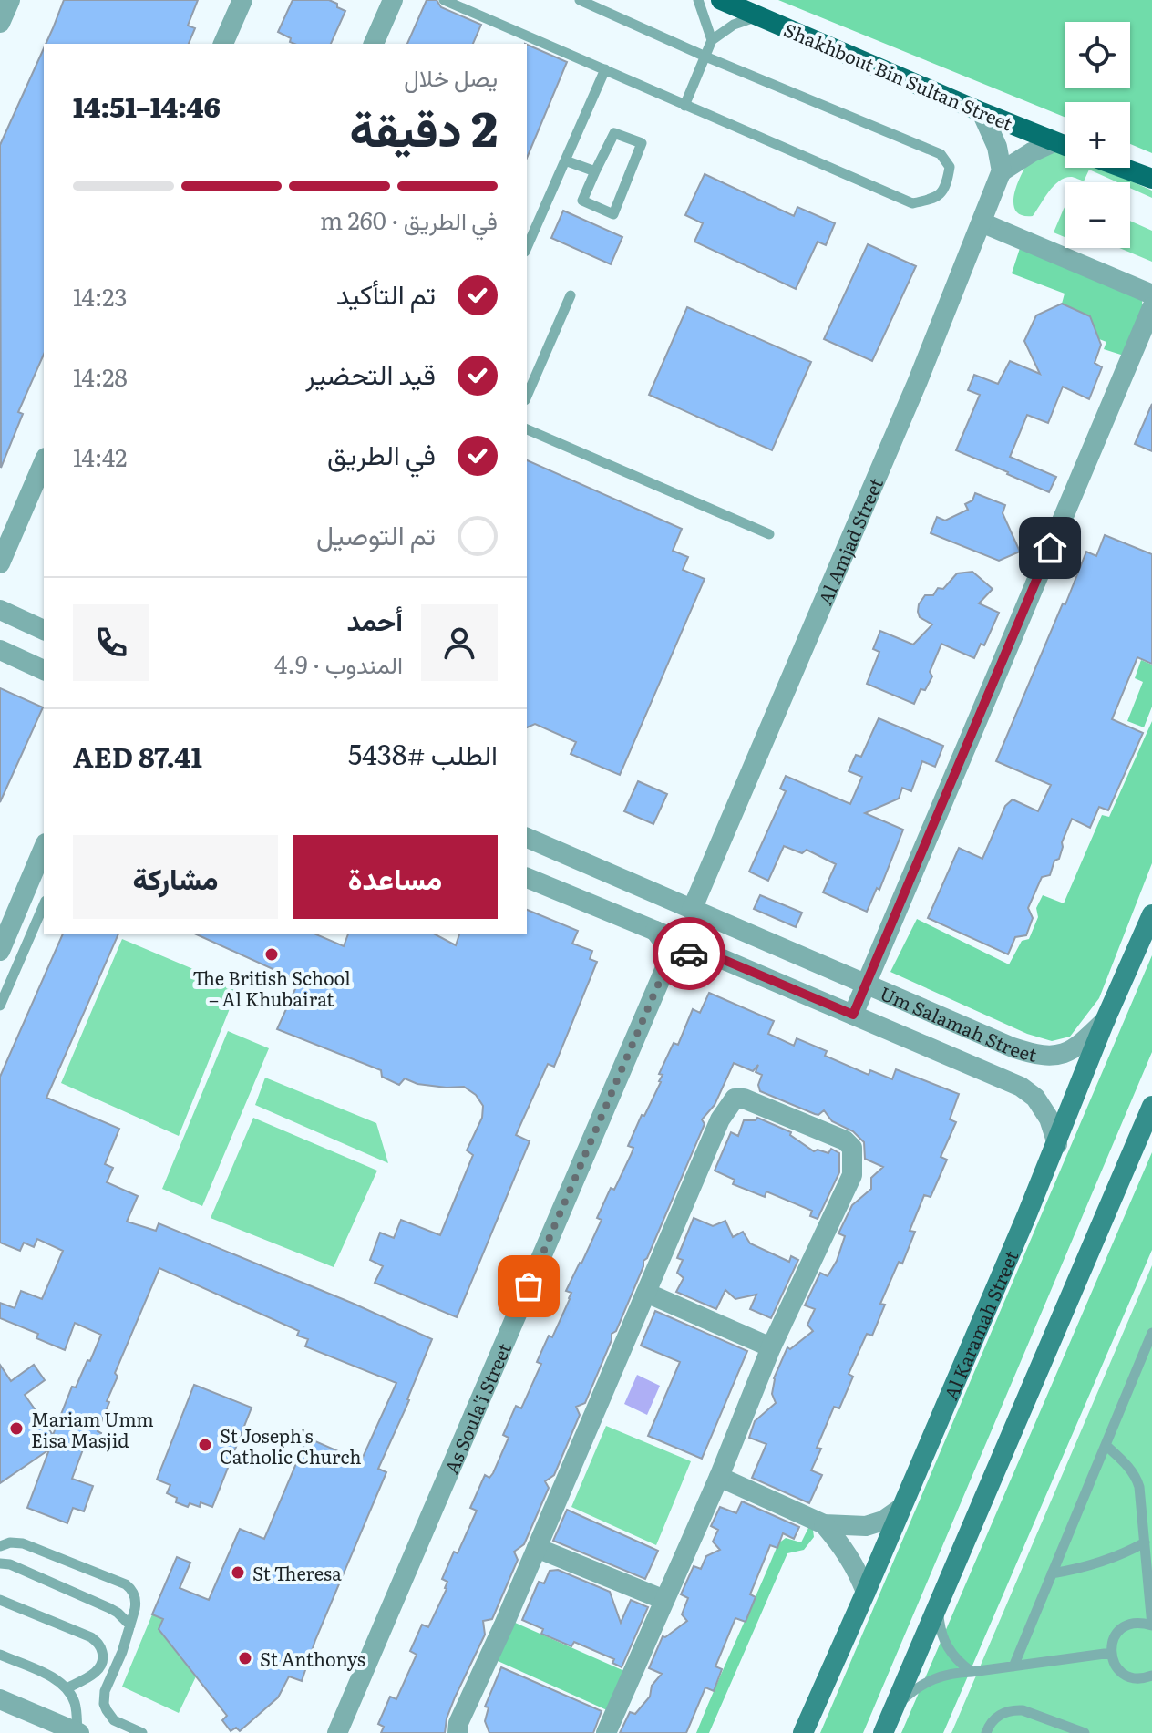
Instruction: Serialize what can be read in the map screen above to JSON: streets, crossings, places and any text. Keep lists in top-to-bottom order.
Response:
{
  "streets": {
    "main road": ["Shakhbout Bin Sultan Street", "Al Karamah Street"],
    "street": ["Al Amjad Street", "Um Salamah Street", "As Soula'i Street"]
  },
  "crossings": [
    ["Al Amjad Street", "Um Salamah Street"],
    ["Um Salamah Street", "Al Karamah Street"]
  ],
  "places": [
    "The British School – Al Khubairat",
    "Mariam Umm Eisa Masjid",
    "St Joseph's Catholic Church",
    "St Theresa",
    "St Anthonys"
  ],
  "page": {
    "map_buttons": ["+", "−"],
    "heading": ["2 دقيقة", "يصل خلال", "14:46–14:51"],
    "panel": [
      "أحمد",
      "المندوب · 4.9",
      "الطلب #5438",
      "AED 87.41"
    ],
    "bar": "في الطريق · 260 m",
    "list": [
      ["تم التأكيد", "14:23"],
      ["قيد التحضير", "14:28"],
      ["في الطريق", "14:42"],
      "تم التوصيل"
    ],
    "buttons": ["مساعدة", "مشاركة"]
  }
}
